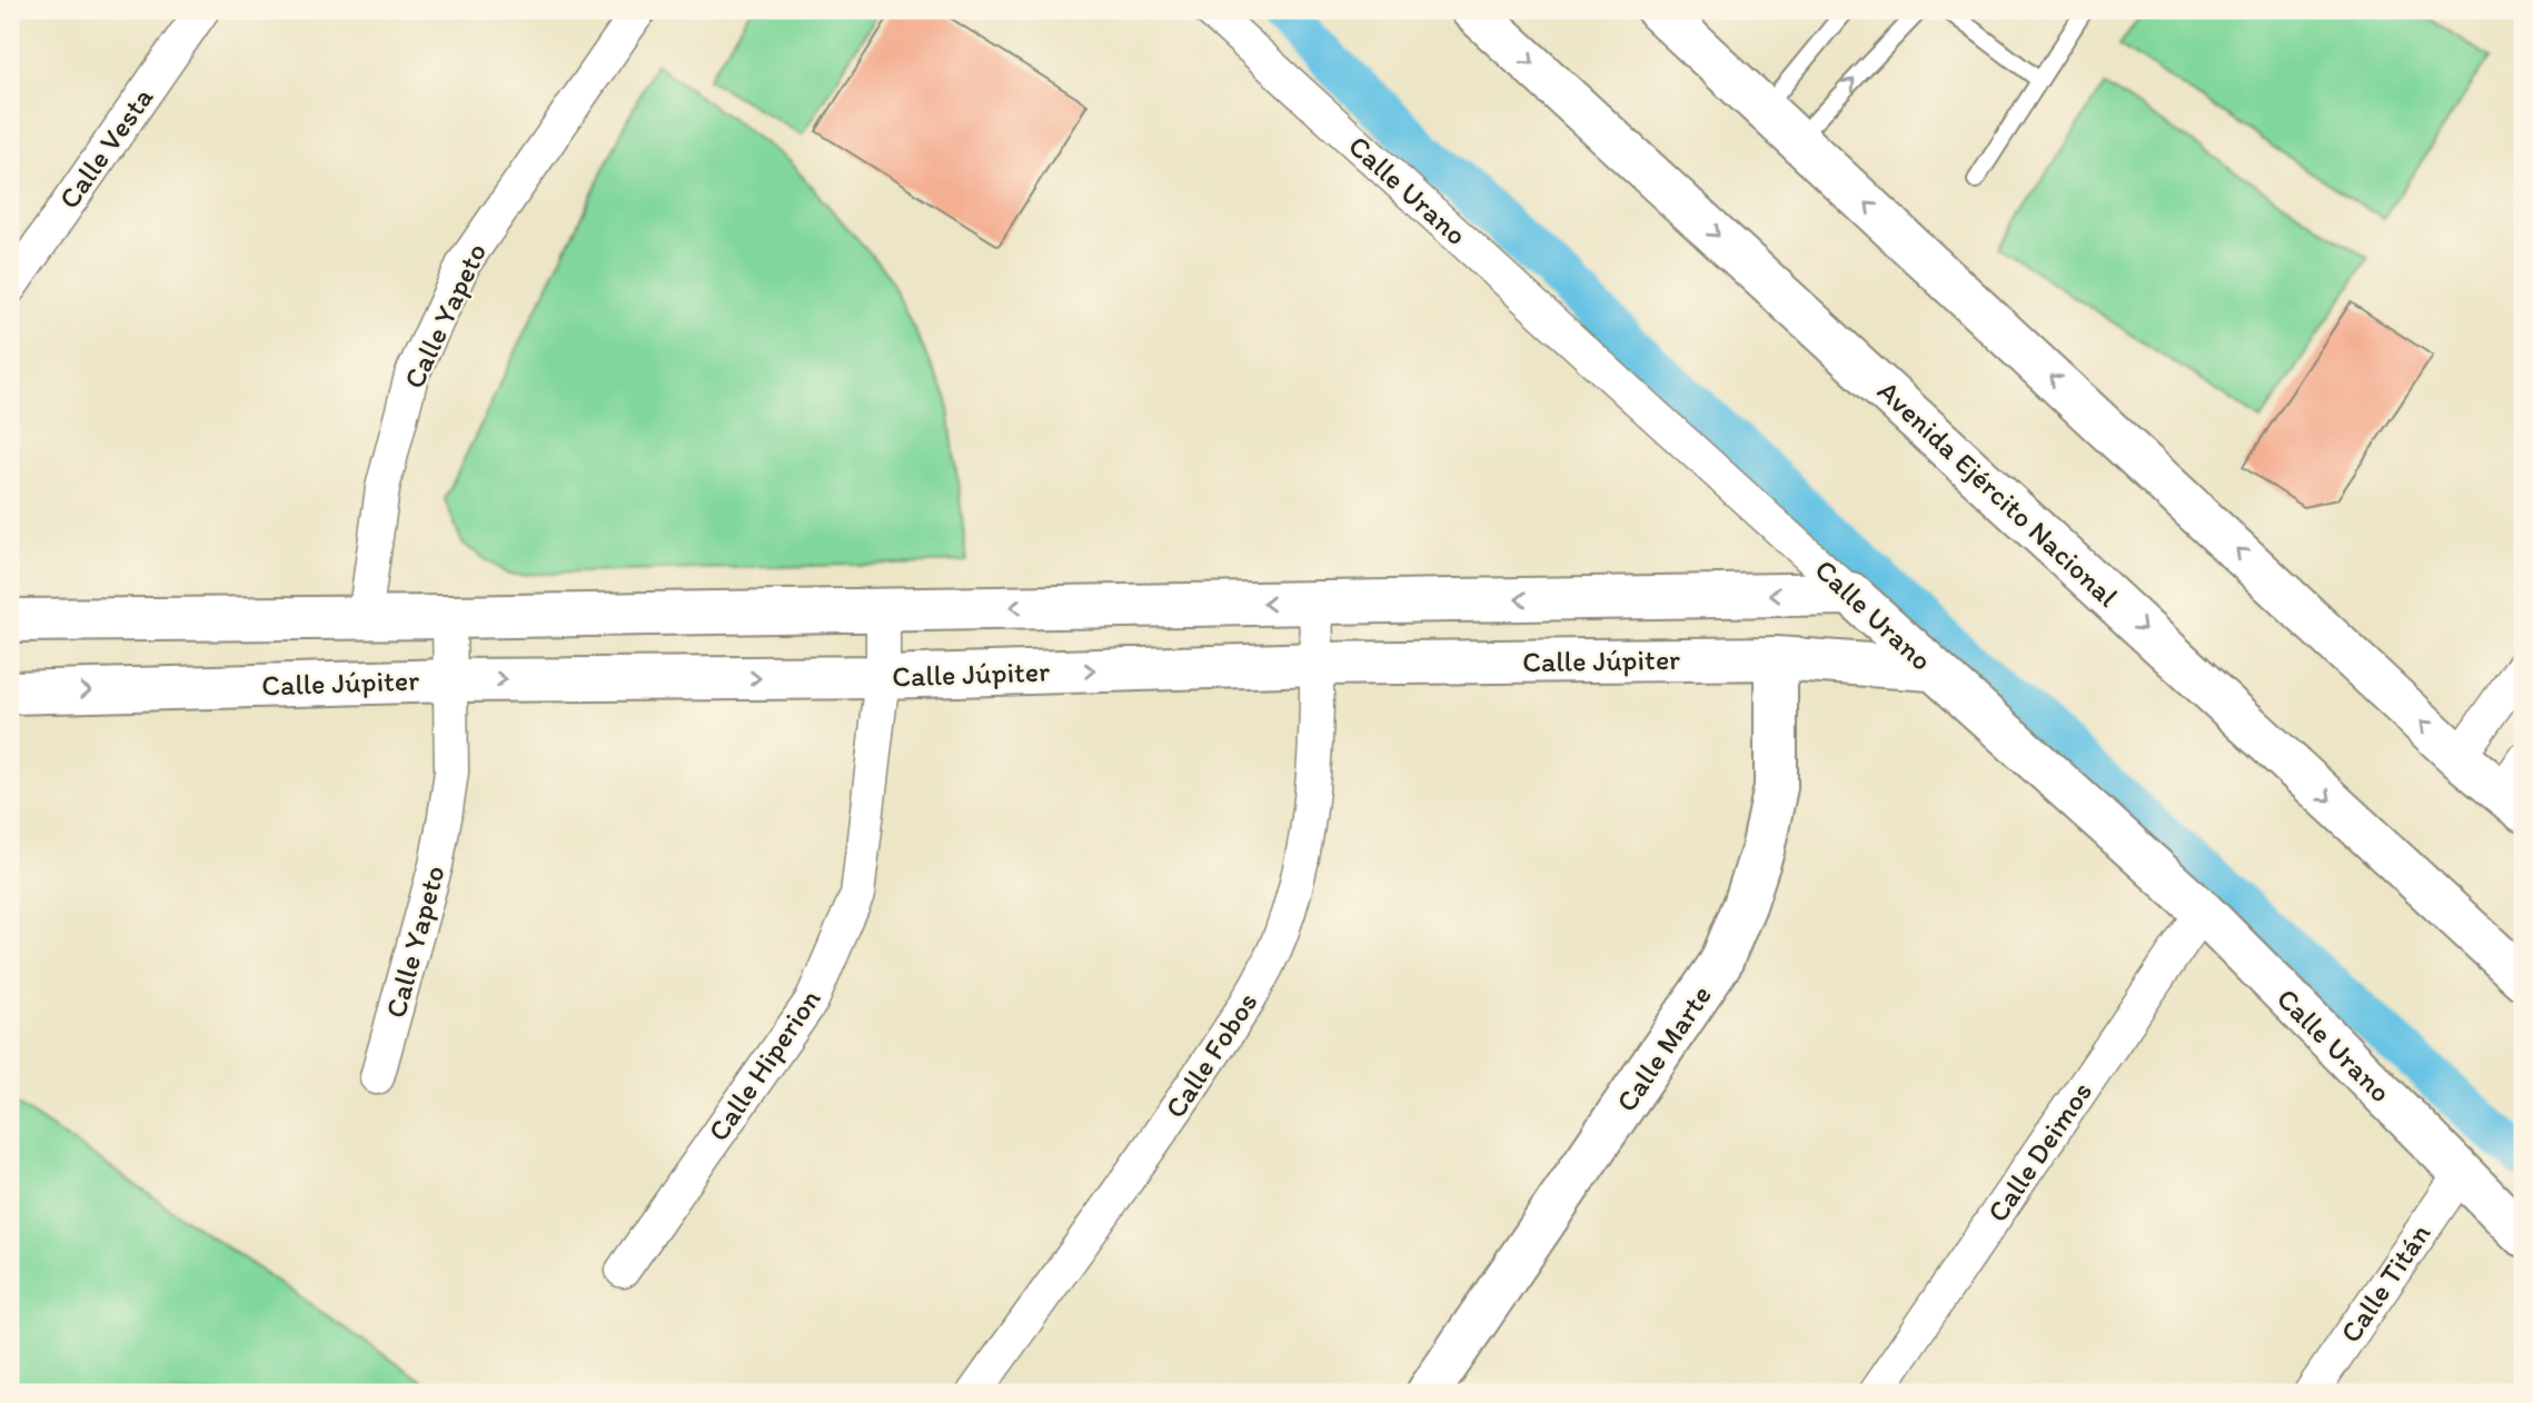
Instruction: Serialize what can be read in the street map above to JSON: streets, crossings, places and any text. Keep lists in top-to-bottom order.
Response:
{
  "streets": {
    "street": [
      "Calle Vesta",
      "Calle Urano",
      "Calle Yapeto",
      "Avenida Ejército Nacional",
      "Calle Júpiter",
      "Calle Marte",
      "Calle Fobos",
      "Calle Hiperion",
      "Calle Deimos",
      "Calle Titán"
    ]
  },
  "crossings": [
    ["Calle Urano", "Calle Júpiter"],
    ["Calle Urano", "Calle Deimos"],
    ["Calle Urano", "Calle Titán"],
    ["Calle Yapeto", "Calle Júpiter"],
    ["Calle Júpiter", "Calle Marte"],
    ["Calle Júpiter", "Calle Fobos"],
    ["Calle Júpiter", "Calle Hiperion"]
  ]
}
